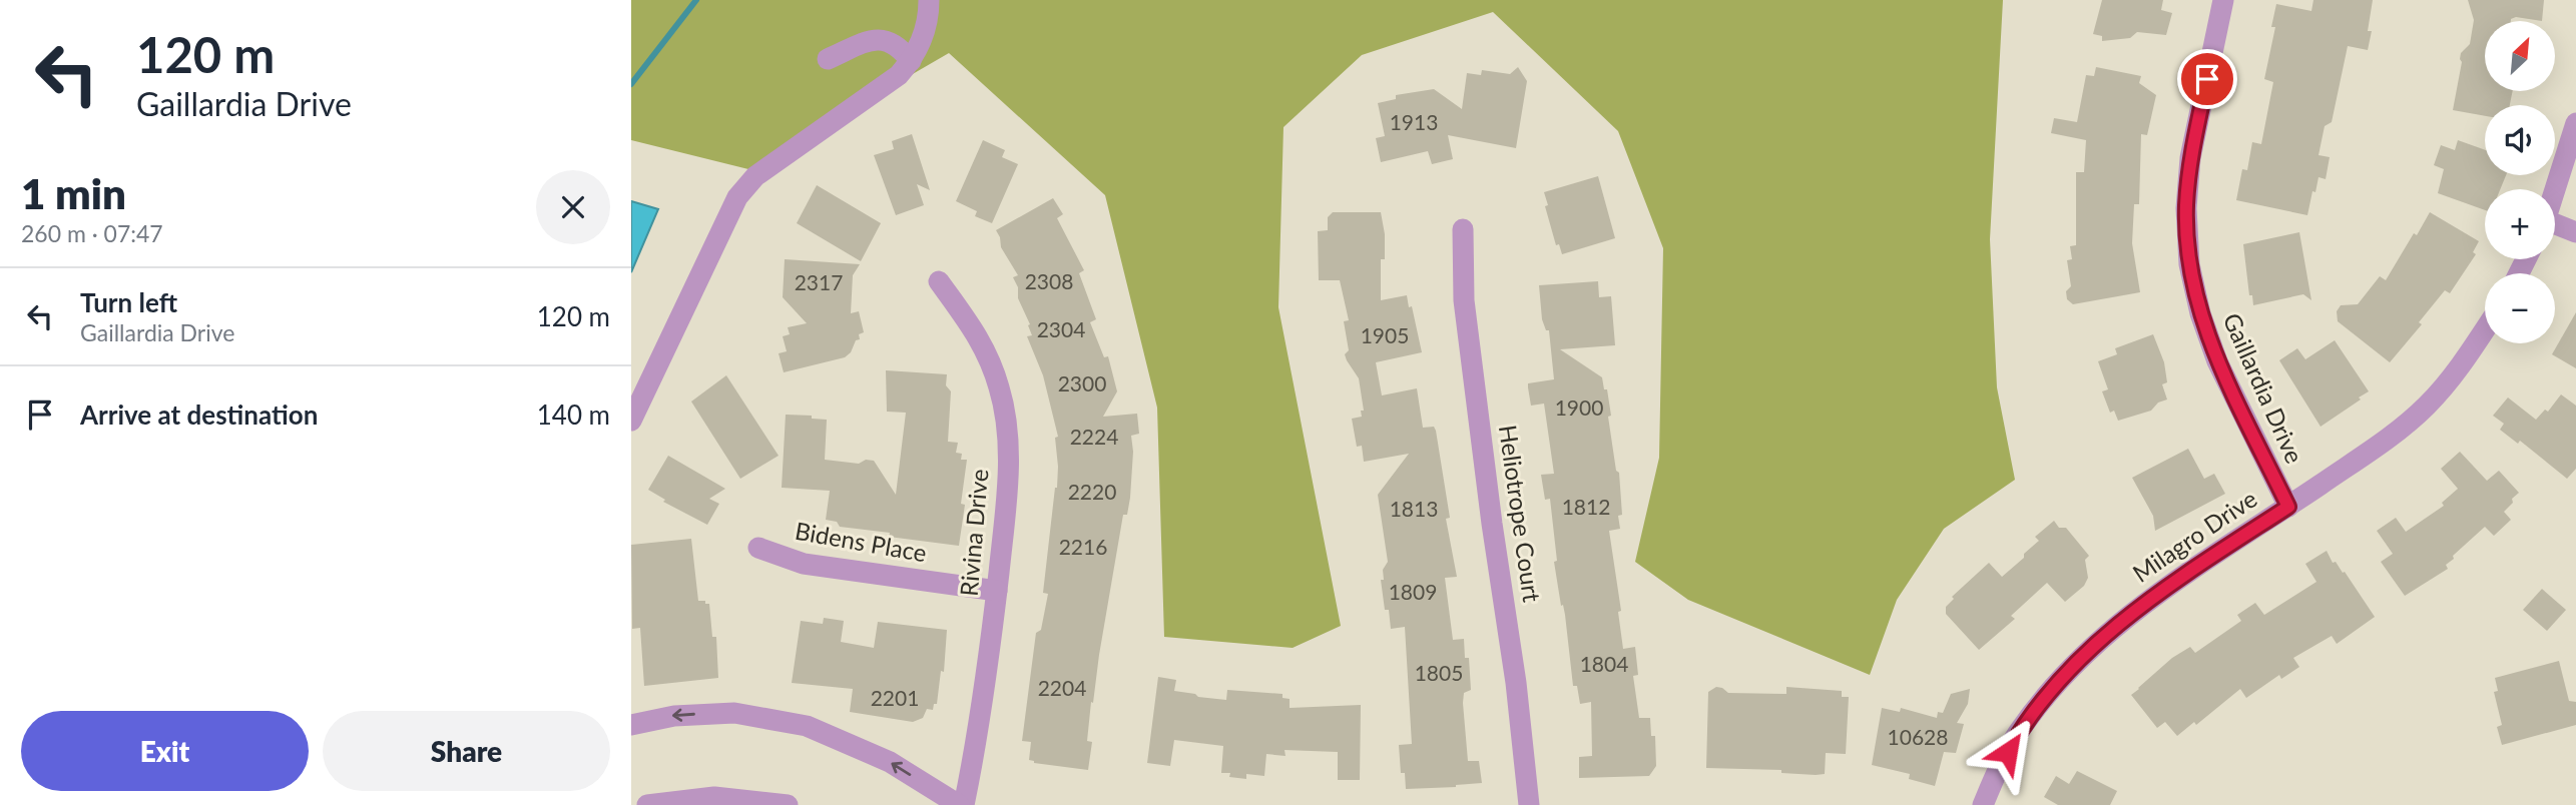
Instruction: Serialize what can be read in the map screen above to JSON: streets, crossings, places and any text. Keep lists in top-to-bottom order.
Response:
{
  "streets": {
    "street": [
      "Gaillardia Drive",
      "Heliotrope Court",
      "Rivina Drive",
      "Milagro Drive",
      "Bidens Place"
    ]
  },
  "crossings": [
    ["Gaillardia Drive", "Milagro Drive"],
    ["Rivina Drive", "Bidens Place"]
  ],
  "house_numbers": [
    "1913",
    "2308",
    "2317",
    "2304",
    "1905",
    "2300",
    "1900",
    "2224",
    "2220",
    "1812",
    "1813",
    "2216",
    "1809",
    "1804",
    "1805",
    "2204",
    "2201",
    "10628"
  ],
  "north": "top right",
  "page": {
    "turn": ["120 m", "Gaillardia Drive"],
    "map_buttons": ["+", "−"],
    "heading": ["1 min", "260 m · 07:47"],
    "list": [
      {
        "name": "Turn left",
        "note": "Gaillardia Drive",
        "value": "120 m"
      },
      {
        "name": "Arrive at destination",
        "value": "140 m"
      }
    ],
    "buttons": ["Exit", "Share"]
  }
}
